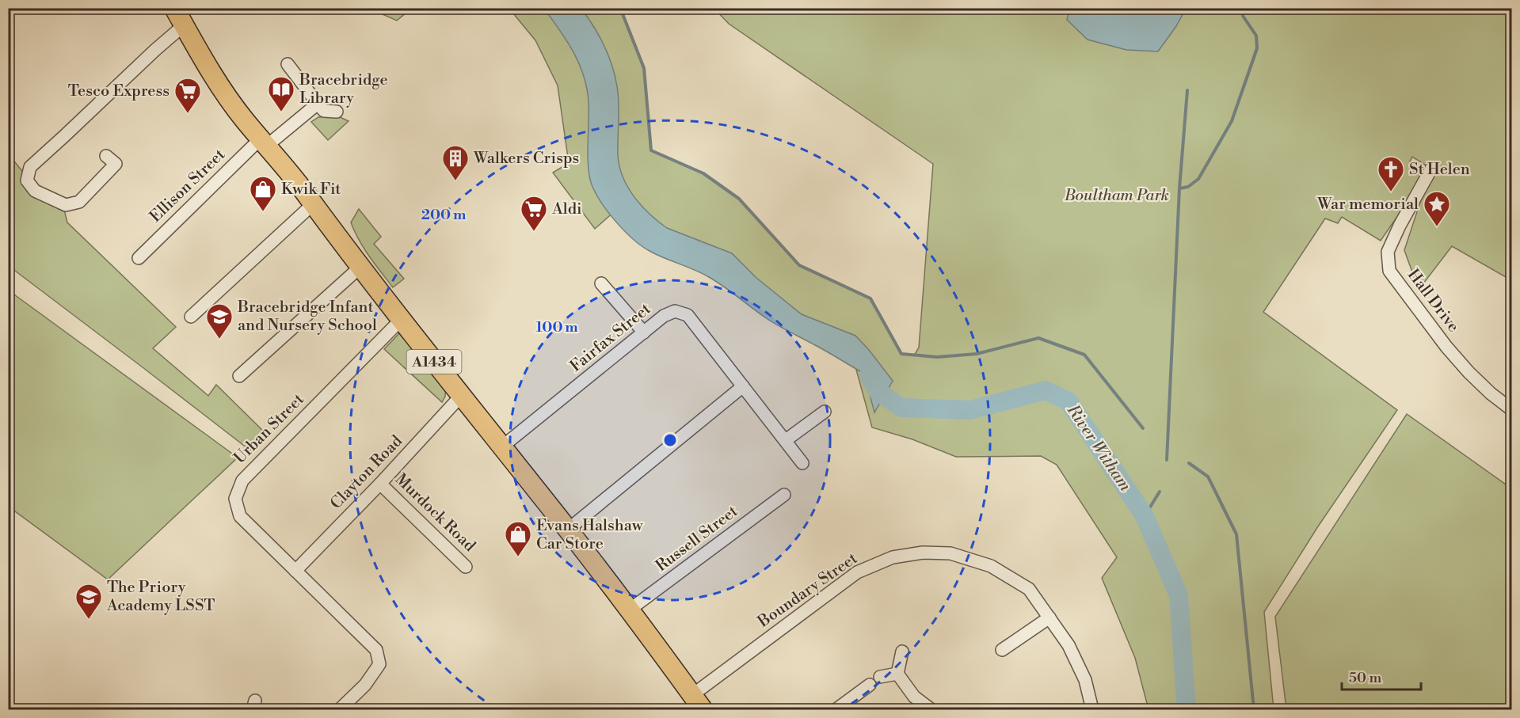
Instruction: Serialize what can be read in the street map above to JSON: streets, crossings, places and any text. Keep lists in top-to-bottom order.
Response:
{
  "streets": {
    "main road": ["A1434"],
    "street": [
      "Ellison Street",
      "Hall Drive",
      "Fairfax Street",
      "Urban Street",
      "Clayton Road",
      "Murdock Road",
      "Russell Street",
      "Boundary Street"
    ]
  },
  "crossings": [
    ["Ellison Street", "A1434"],
    ["Fairfax Street", "A1434"],
    ["A1434", "Urban Street"],
    ["A1434", "Clayton Road"],
    ["A1434", "Russell Street"],
    ["A1434", "Boundary Street"],
    ["Urban Street", "Clayton Road"],
    ["Clayton Road", "Murdock Road"]
  ],
  "water": ["River Witham"],
  "parks": ["Boultham Park"],
  "places": {
    "library": ["Bracebridge Library"],
    "supermarket": ["Tesco Express", "Aldi"],
    "building": ["Walkers Crisps"],
    "church": ["St Helen"],
    "shop": ["Kwik Fit", "Evans Halshaw Car Store"],
    "place": ["War memorial"],
    "school or university": ["Bracebridge Infant and Nursery School", "The Priory Academy LSST"]
  },
  "scale_bar": "50 m",
  "rings": ["200 m", "100 m"]
}
